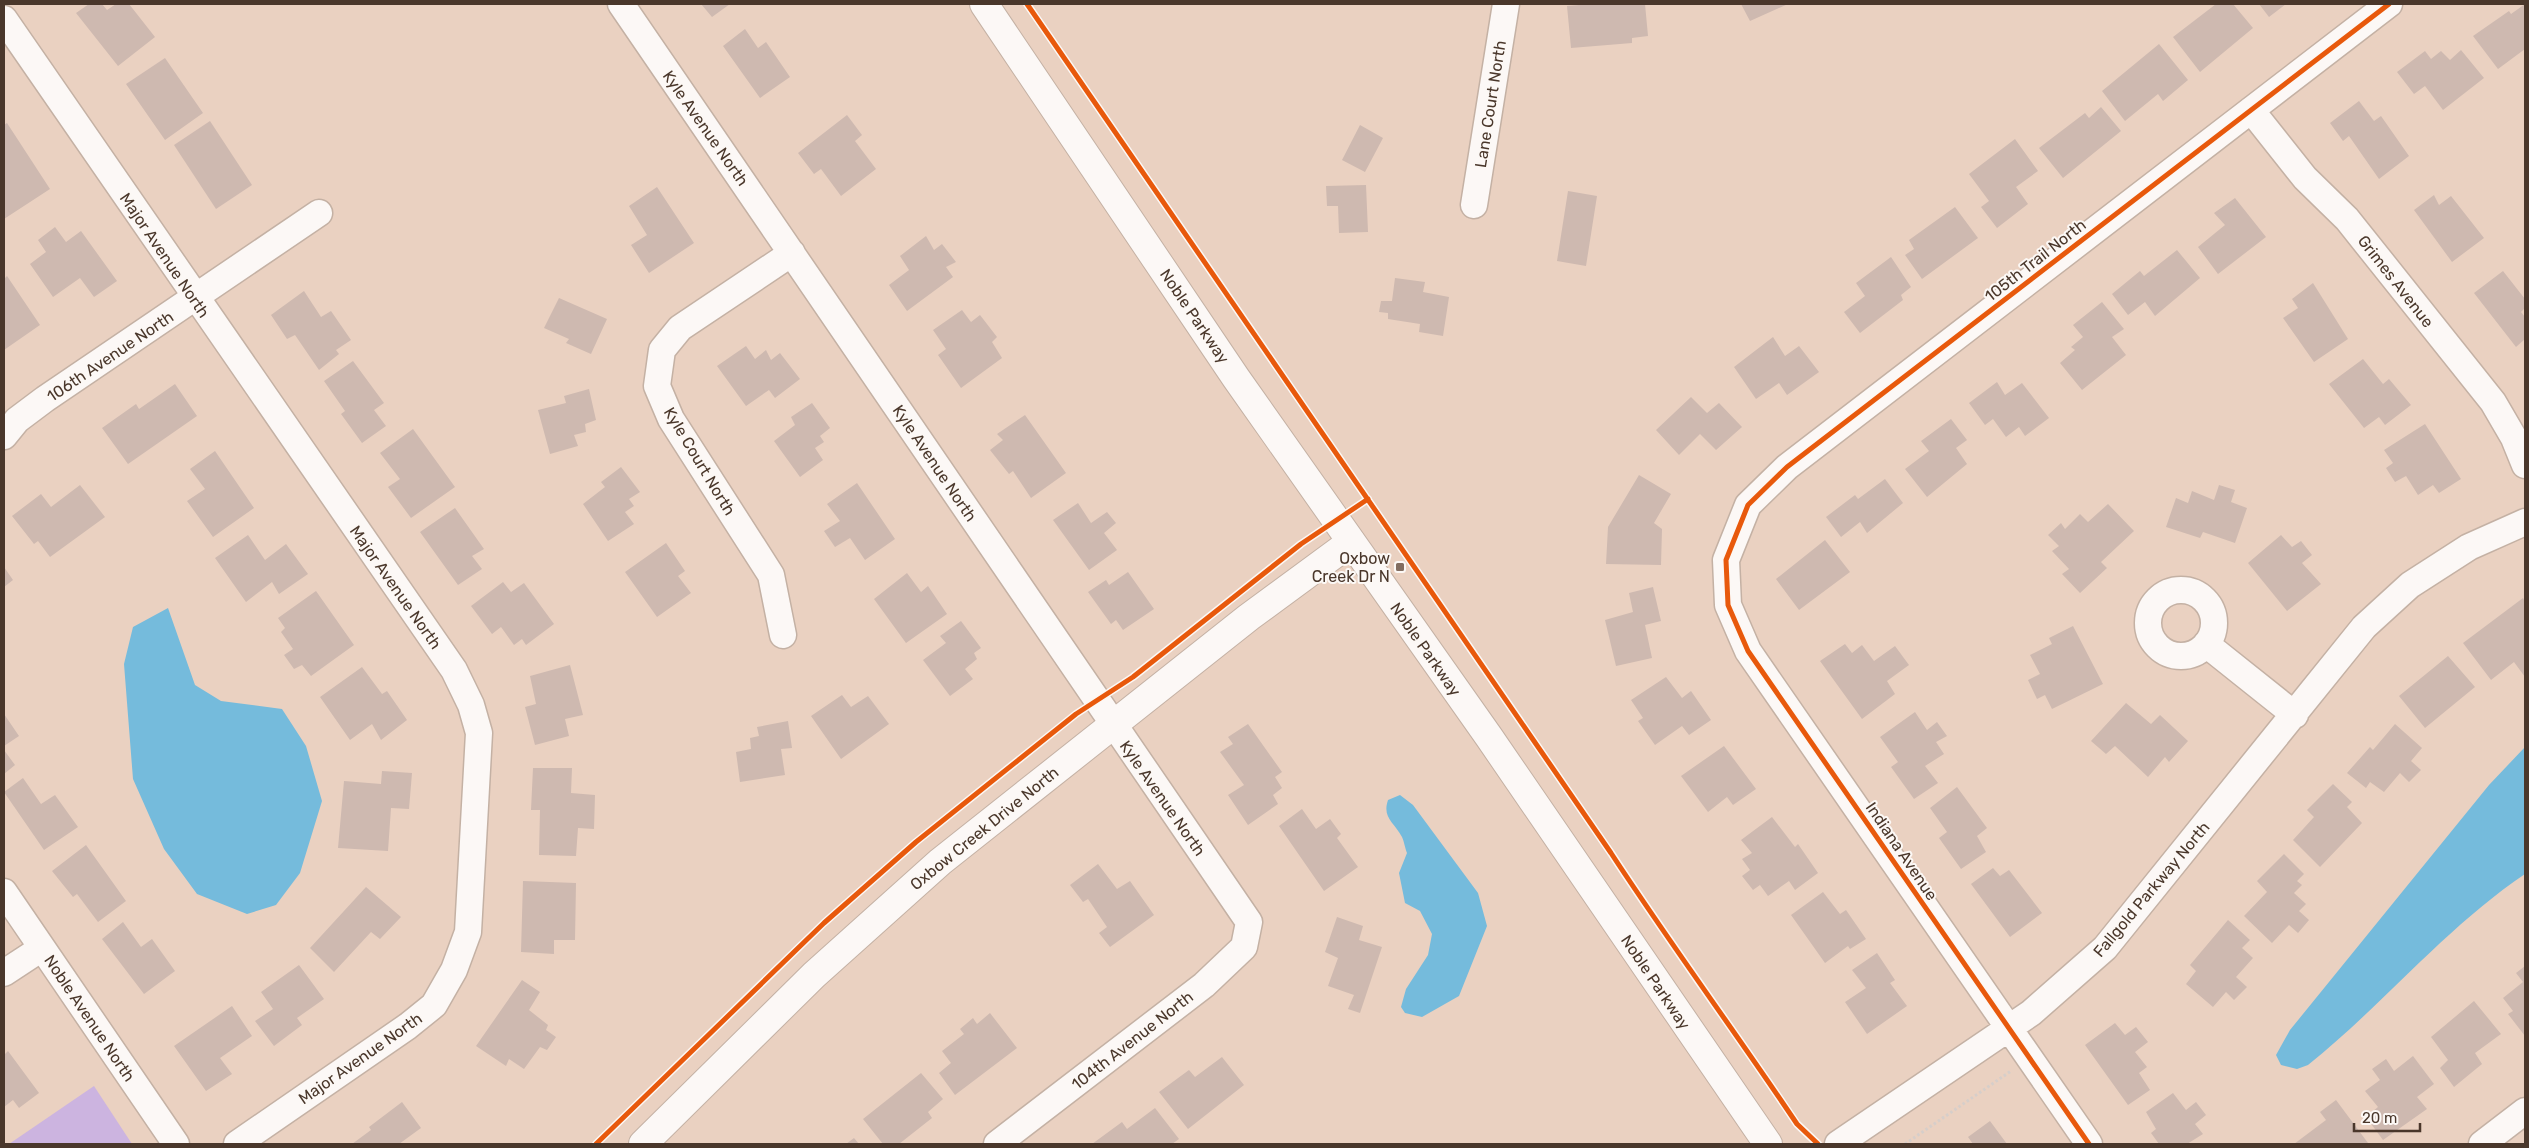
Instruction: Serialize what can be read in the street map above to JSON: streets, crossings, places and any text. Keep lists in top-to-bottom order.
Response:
{
  "streets": {
    "main road": ["Noble Parkway", "Oxbow Creek Drive North"],
    "street": [
      "Lane Court North",
      "Kyle Avenue North",
      "Major Avenue North",
      "105th Trail North",
      "Grimes Avenue",
      "106th Avenue North",
      "Kyle Court North",
      "Indiana Avenue",
      "Fallgold Parkway North",
      "Noble Avenue North",
      "104th Avenue North"
    ]
  },
  "crossings": [
    ["Kyle Avenue North", "Kyle Court North"],
    ["Kyle Avenue North", "Oxbow Creek Drive North"],
    ["Kyle Avenue North", "104th Avenue North"],
    ["Major Avenue North", "106th Avenue North"],
    ["105th Trail North", "Grimes Avenue"],
    ["105th Trail North", "Indiana Avenue"],
    ["Noble Parkway", "Oxbow Creek Drive North"],
    ["Indiana Avenue", "Fallgold Parkway North"]
  ],
  "places": {
    "transit": ["Oxbow Creek Dr N"]
  },
  "scale_bar": "20 m"
}
